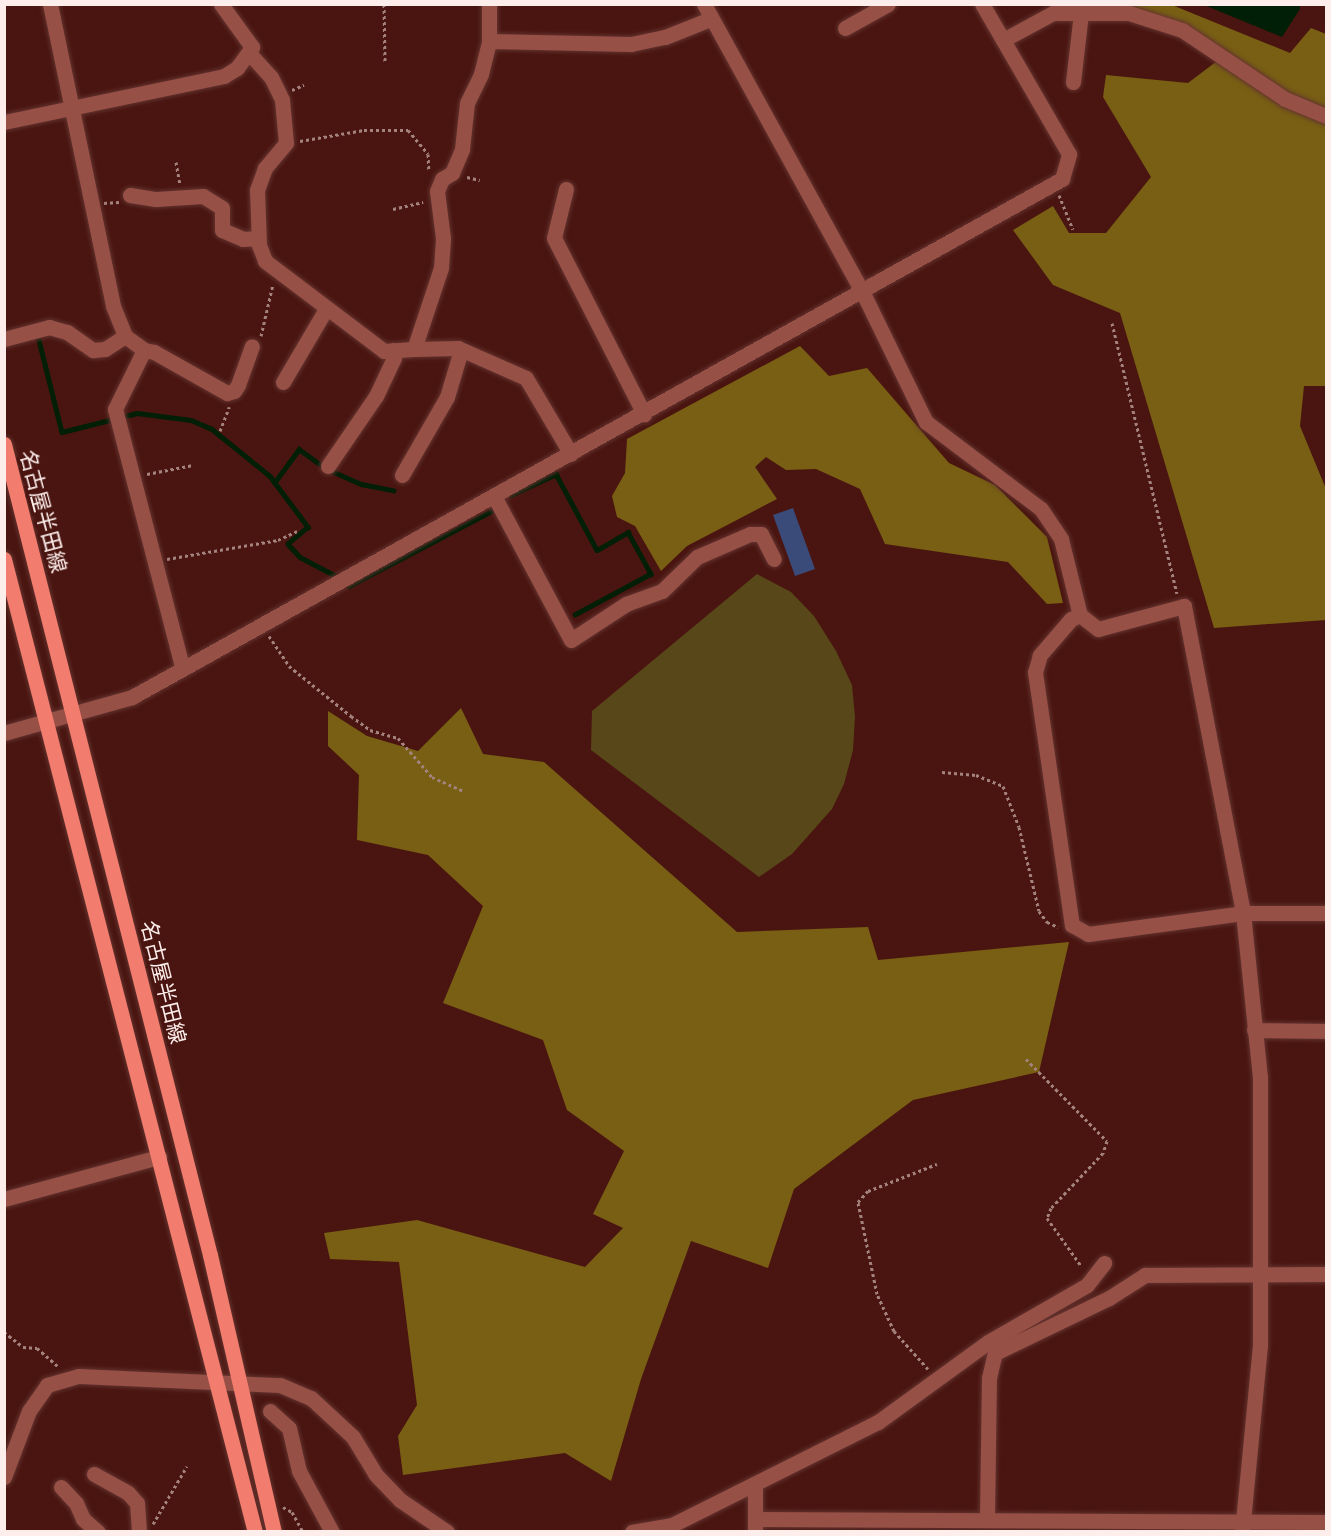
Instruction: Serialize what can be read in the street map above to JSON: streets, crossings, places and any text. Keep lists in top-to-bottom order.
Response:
{
  "streets": {
    "main road": ["名古屋半田線"]
  }
}
